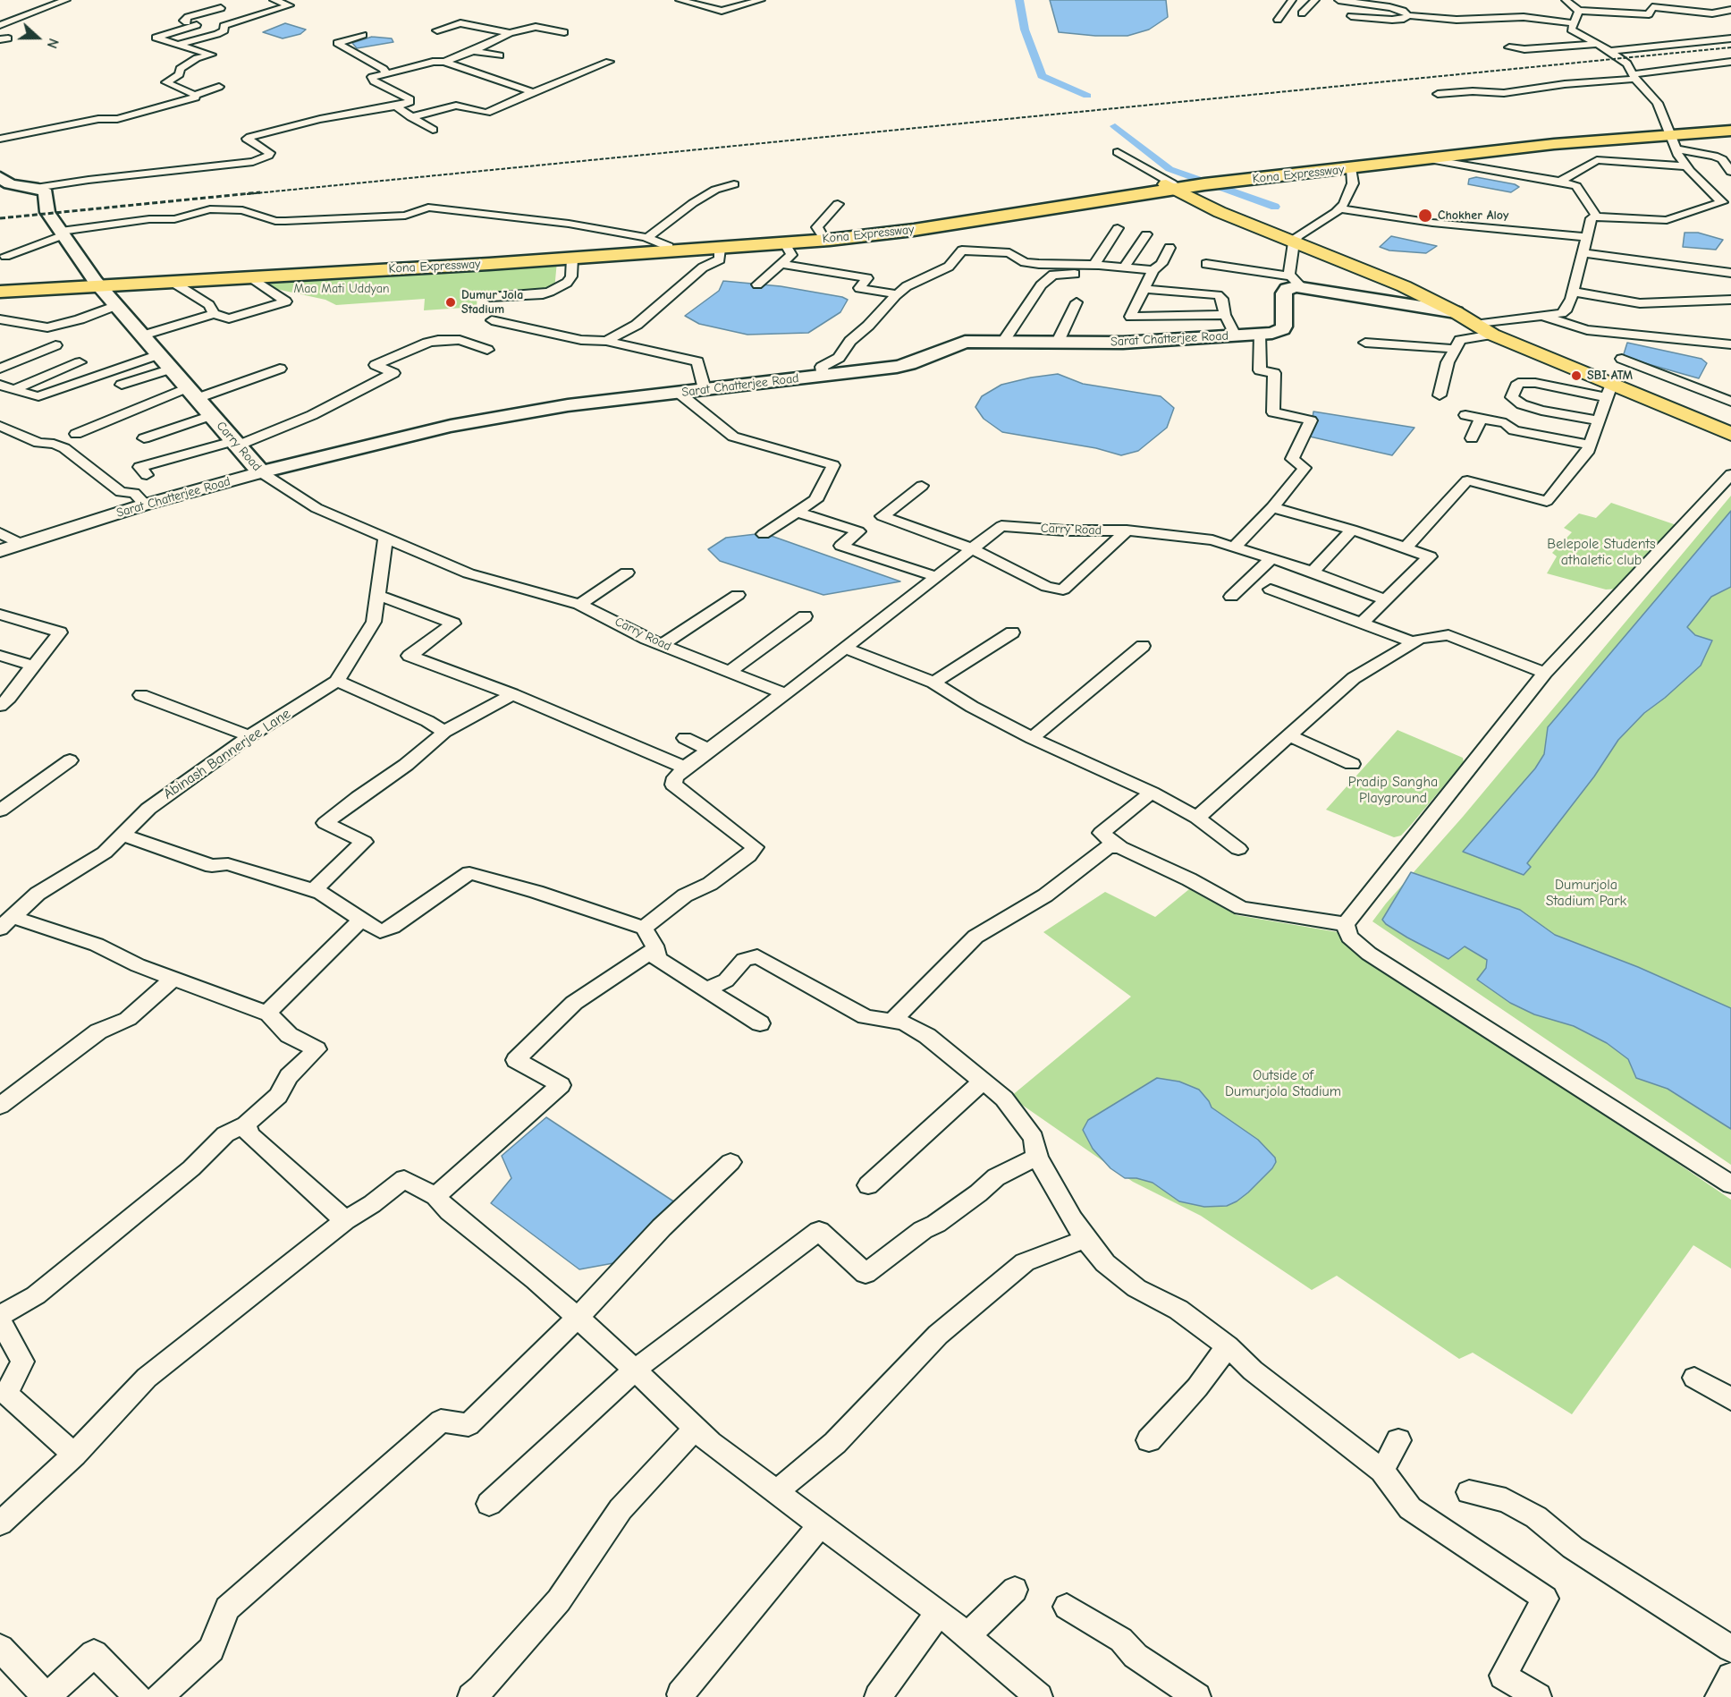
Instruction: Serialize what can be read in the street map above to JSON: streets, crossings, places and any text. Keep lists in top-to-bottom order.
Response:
{
  "streets": {
    "highway": ["Kona Expressway"],
    "main road": ["Sarat Chatterjee Road", "Carry Road"],
    "street": ["Abinash Bannerjee Lane"]
  },
  "crossings": [
    ["Kona Expressway", "Carry Road"],
    ["Sarat Chatterjee Road", "Carry Road"],
    ["Carry Road", "Abinash Bannerjee Lane"]
  ],
  "parks": [
    "Maa Mati Uddyan",
    "Belepole Students athaletic club",
    "Pradip Sangha Playground",
    "Dumurjola Stadium Park",
    "Outside of Dumurjola Stadium"
  ],
  "places": ["Chokher Aloy", "Dumur Jola Stadium", "SBI ATM"],
  "north": "right"
}
